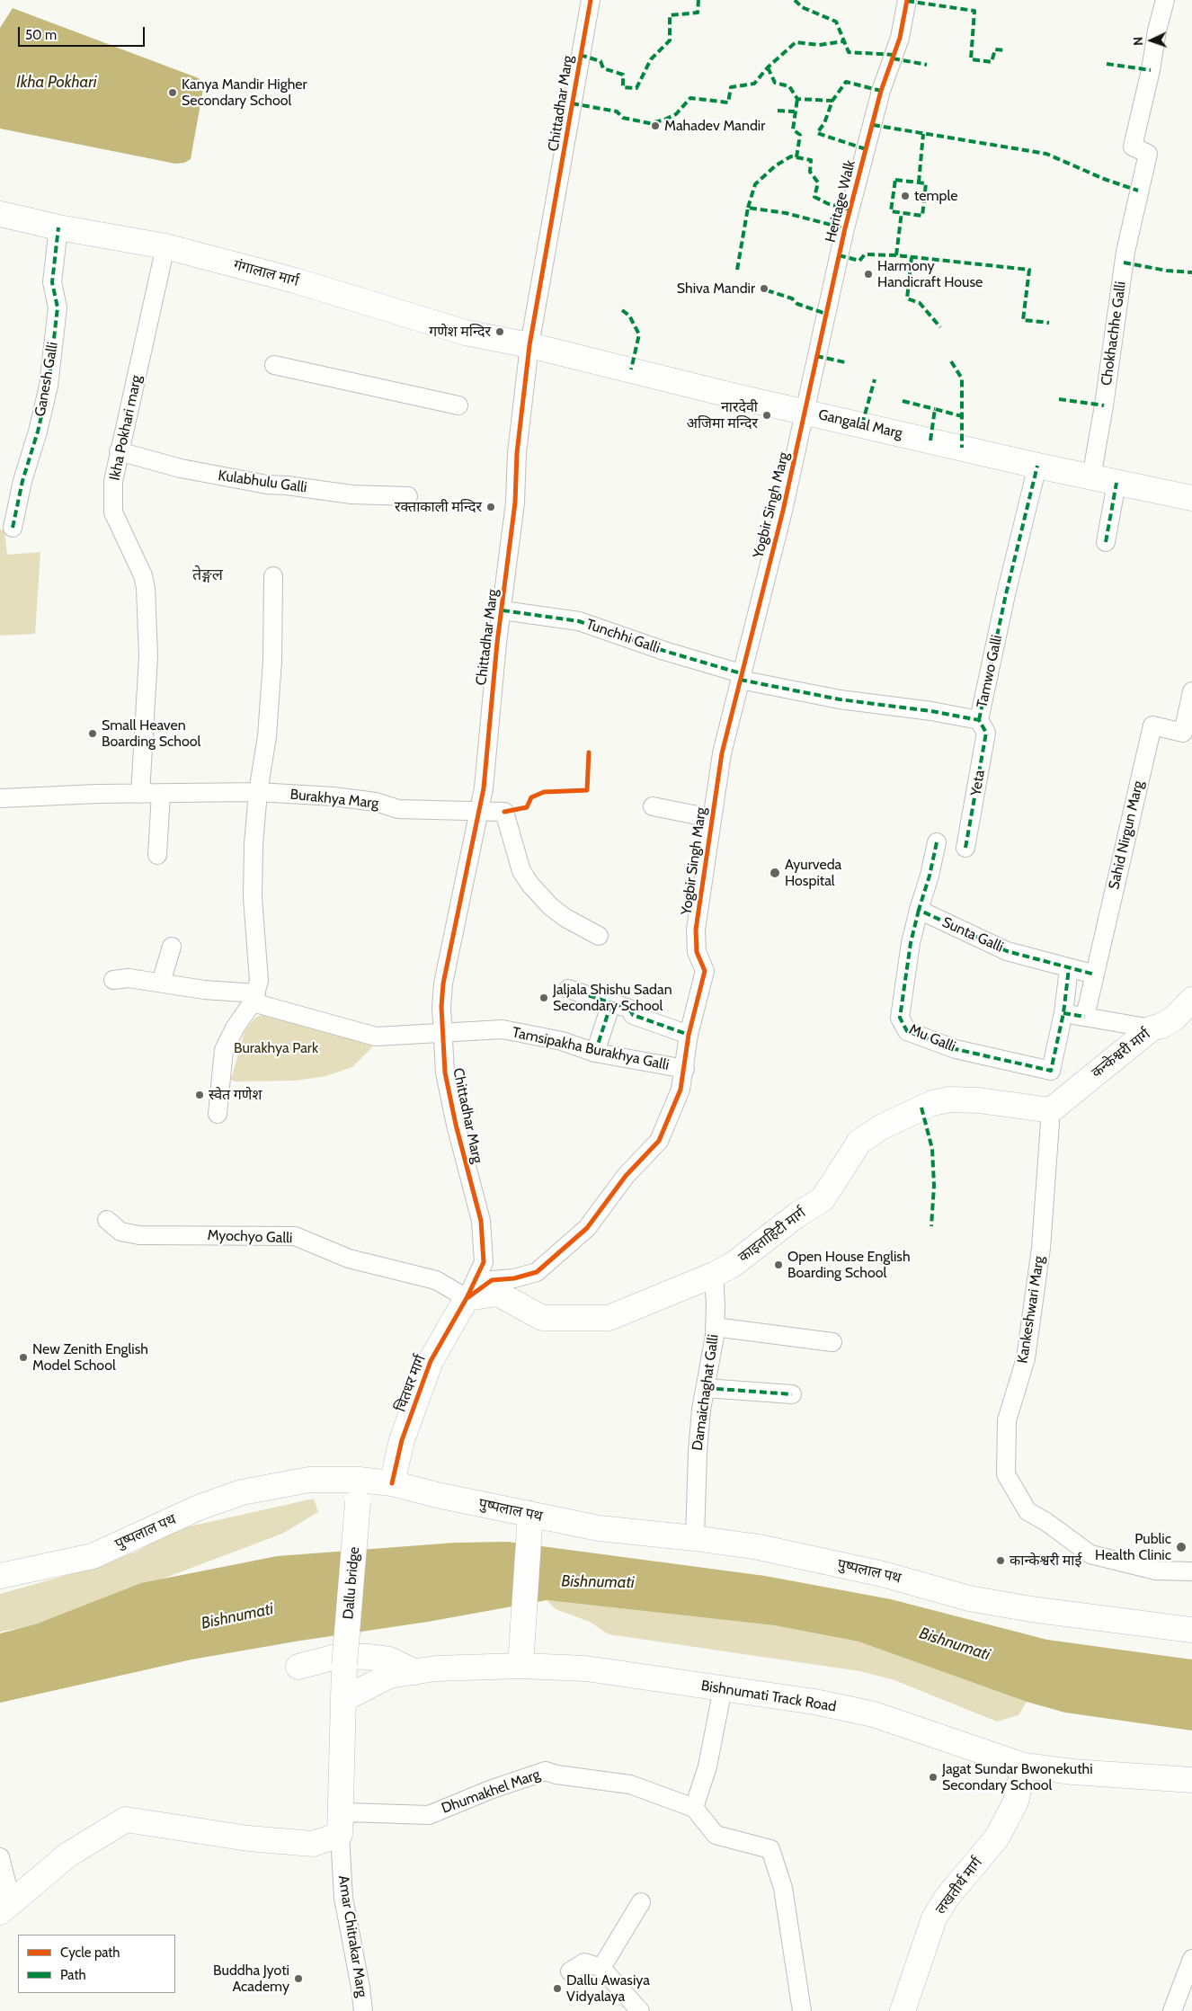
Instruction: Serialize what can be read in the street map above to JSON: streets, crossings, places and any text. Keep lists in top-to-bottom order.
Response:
{
  "streets": {
    "main road": [
      "गंगालाल मार्ग",
      "Gangalal Marg",
      "कन्केश्वरी मार्ग",
      "काइताहिटी मार्ग",
      "चितधर मार्ग",
      "पुष्पलाल पथ",
      "Dallu bridge",
      "Bishnumati Track Road",
      "लखतीर्थ मार्ग"
    ],
    "street": [
      "Chittadhar Marg",
      "Heritage Walk",
      "Chokhachhe Galli",
      "Ganesh Galli",
      "Ikha Pokhari marg",
      "Kulabhulu Galli",
      "Yogbir Singh Marg",
      "Tunchhi Galli",
      "Tamwo Galli",
      "Yeta",
      "Burakhya Marg",
      "Sahid Nirgun Marg",
      "Sunta Galli",
      "Mu Galli",
      "Tamsipakha Burakhya Galli",
      "Myochyo Galli",
      "Kankeshwari Marg",
      "Damaichaghat Galli",
      "Dhumakhel Marg",
      "Amar Chitrakar Marg"
    ]
  },
  "crossings": [
    ["Chittadhar Marg", "गंगालाल मार्ग"],
    ["Chittadhar Marg", "Gangalal Marg"],
    ["Chittadhar Marg", "Yogbir Singh Marg"],
    ["Chittadhar Marg", "Tunchhi Galli"],
    ["Chittadhar Marg", "Burakhya Marg"],
    ["Chittadhar Marg", "Tamsipakha Burakhya Galli"],
    ["Chittadhar Marg", "काइताहिटी मार्ग"],
    ["Chittadhar Marg", "Myochyo Galli"],
    ["Chittadhar Marg", "चितधर मार्ग"],
    ["Heritage Walk", "Gangalal Marg"],
    ["Heritage Walk", "Yogbir Singh Marg"],
    ["गंगालाल मार्ग", "Ganesh Galli"],
    ["गंगालाल मार्ग", "Gangalal Marg"],
    ["गंगालाल मार्ग", "Ikha Pokhari marg"],
    ["Chokhachhe Galli", "Gangalal Marg"],
    ["Gangalal Marg", "Yogbir Singh Marg"],
    ["Gangalal Marg", "Tamwo Galli"],
    ["Ikha Pokhari marg", "Kulabhulu Galli"],
    ["Ikha Pokhari marg", "Burakhya Marg"],
    ["Yogbir Singh Marg", "Tunchhi Galli"],
    ["Yogbir Singh Marg", "Tamwo Galli"],
    ["Yogbir Singh Marg", "Tamsipakha Burakhya Galli"],
    ["Yogbir Singh Marg", "काइताहिटी मार्ग"],
    ["Yogbir Singh Marg", "Myochyo Galli"],
    ["Yogbir Singh Marg", "चितधर मार्ग"],
    ["Tunchhi Galli", "Tamwo Galli"],
    ["Tamwo Galli", "Yeta"],
    ["Sahid Nirgun Marg", "Sunta Galli"],
    ["Sunta Galli", "Mu Galli"],
    ["कन्केश्वरी मार्ग", "काइताहिटी मार्ग"],
    ["कन्केश्वरी मार्ग", "Kankeshwari Marg"],
    ["काइताहिटी मार्ग", "Myochyo Galli"],
    ["काइताहिटी मार्ग", "Kankeshwari Marg"],
    ["काइताहिटी मार्ग", "चितधर मार्ग"],
    ["काइताहिटी मार्ग", "Damaichaghat Galli"],
    ["Myochyo Galli", "चितधर मार्ग"],
    ["चितधर मार्ग", "पुष्पलाल पथ"],
    ["Damaichaghat Galli", "पुष्पलाल पथ"],
    ["पुष्पलाल पथ", "Dallu bridge"],
    ["Dallu bridge", "Bishnumati Track Road"],
    ["Dallu bridge", "Dhumakhel Marg"],
    ["Dallu bridge", "Amar Chitrakar Marg"],
    ["Bishnumati Track Road", "लखतीर्थ मार्ग"],
    ["Dhumakhel Marg", "Amar Chitrakar Marg"]
  ],
  "districts": ["तेङ्गल"],
  "water": ["Ikha Pokhari", "Bishnumati"],
  "parks": ["Burakhya Park"],
  "places": [
    "Kanya Mandir Higher Secondary School",
    "Mahadev Mandir",
    "temple",
    "Harmony Handicraft House",
    "Shiva Mandir",
    "गणेश मन्दिर",
    "नारदेवी अजिमा मन्दिर",
    "रक्ताकाली मन्दिर",
    "Small Heaven Boarding School",
    "Ayurveda Hospital",
    "Jaljala Shishu Sadan Secondary School",
    "स्वेत गणेश",
    "Open House English Boarding School",
    "New Zenith English Model School",
    "Public Health Clinic",
    "कान्केश्वरी माई",
    "Jagat Sundar Bwonekuthi Secondary School",
    "Buddha Jyoti Academy",
    "Dallu Awasiya Vidyalaya"
  ],
  "legend": ["Cycle path", "Path"],
  "scale_bar": "50 m",
  "north": "left"
}
